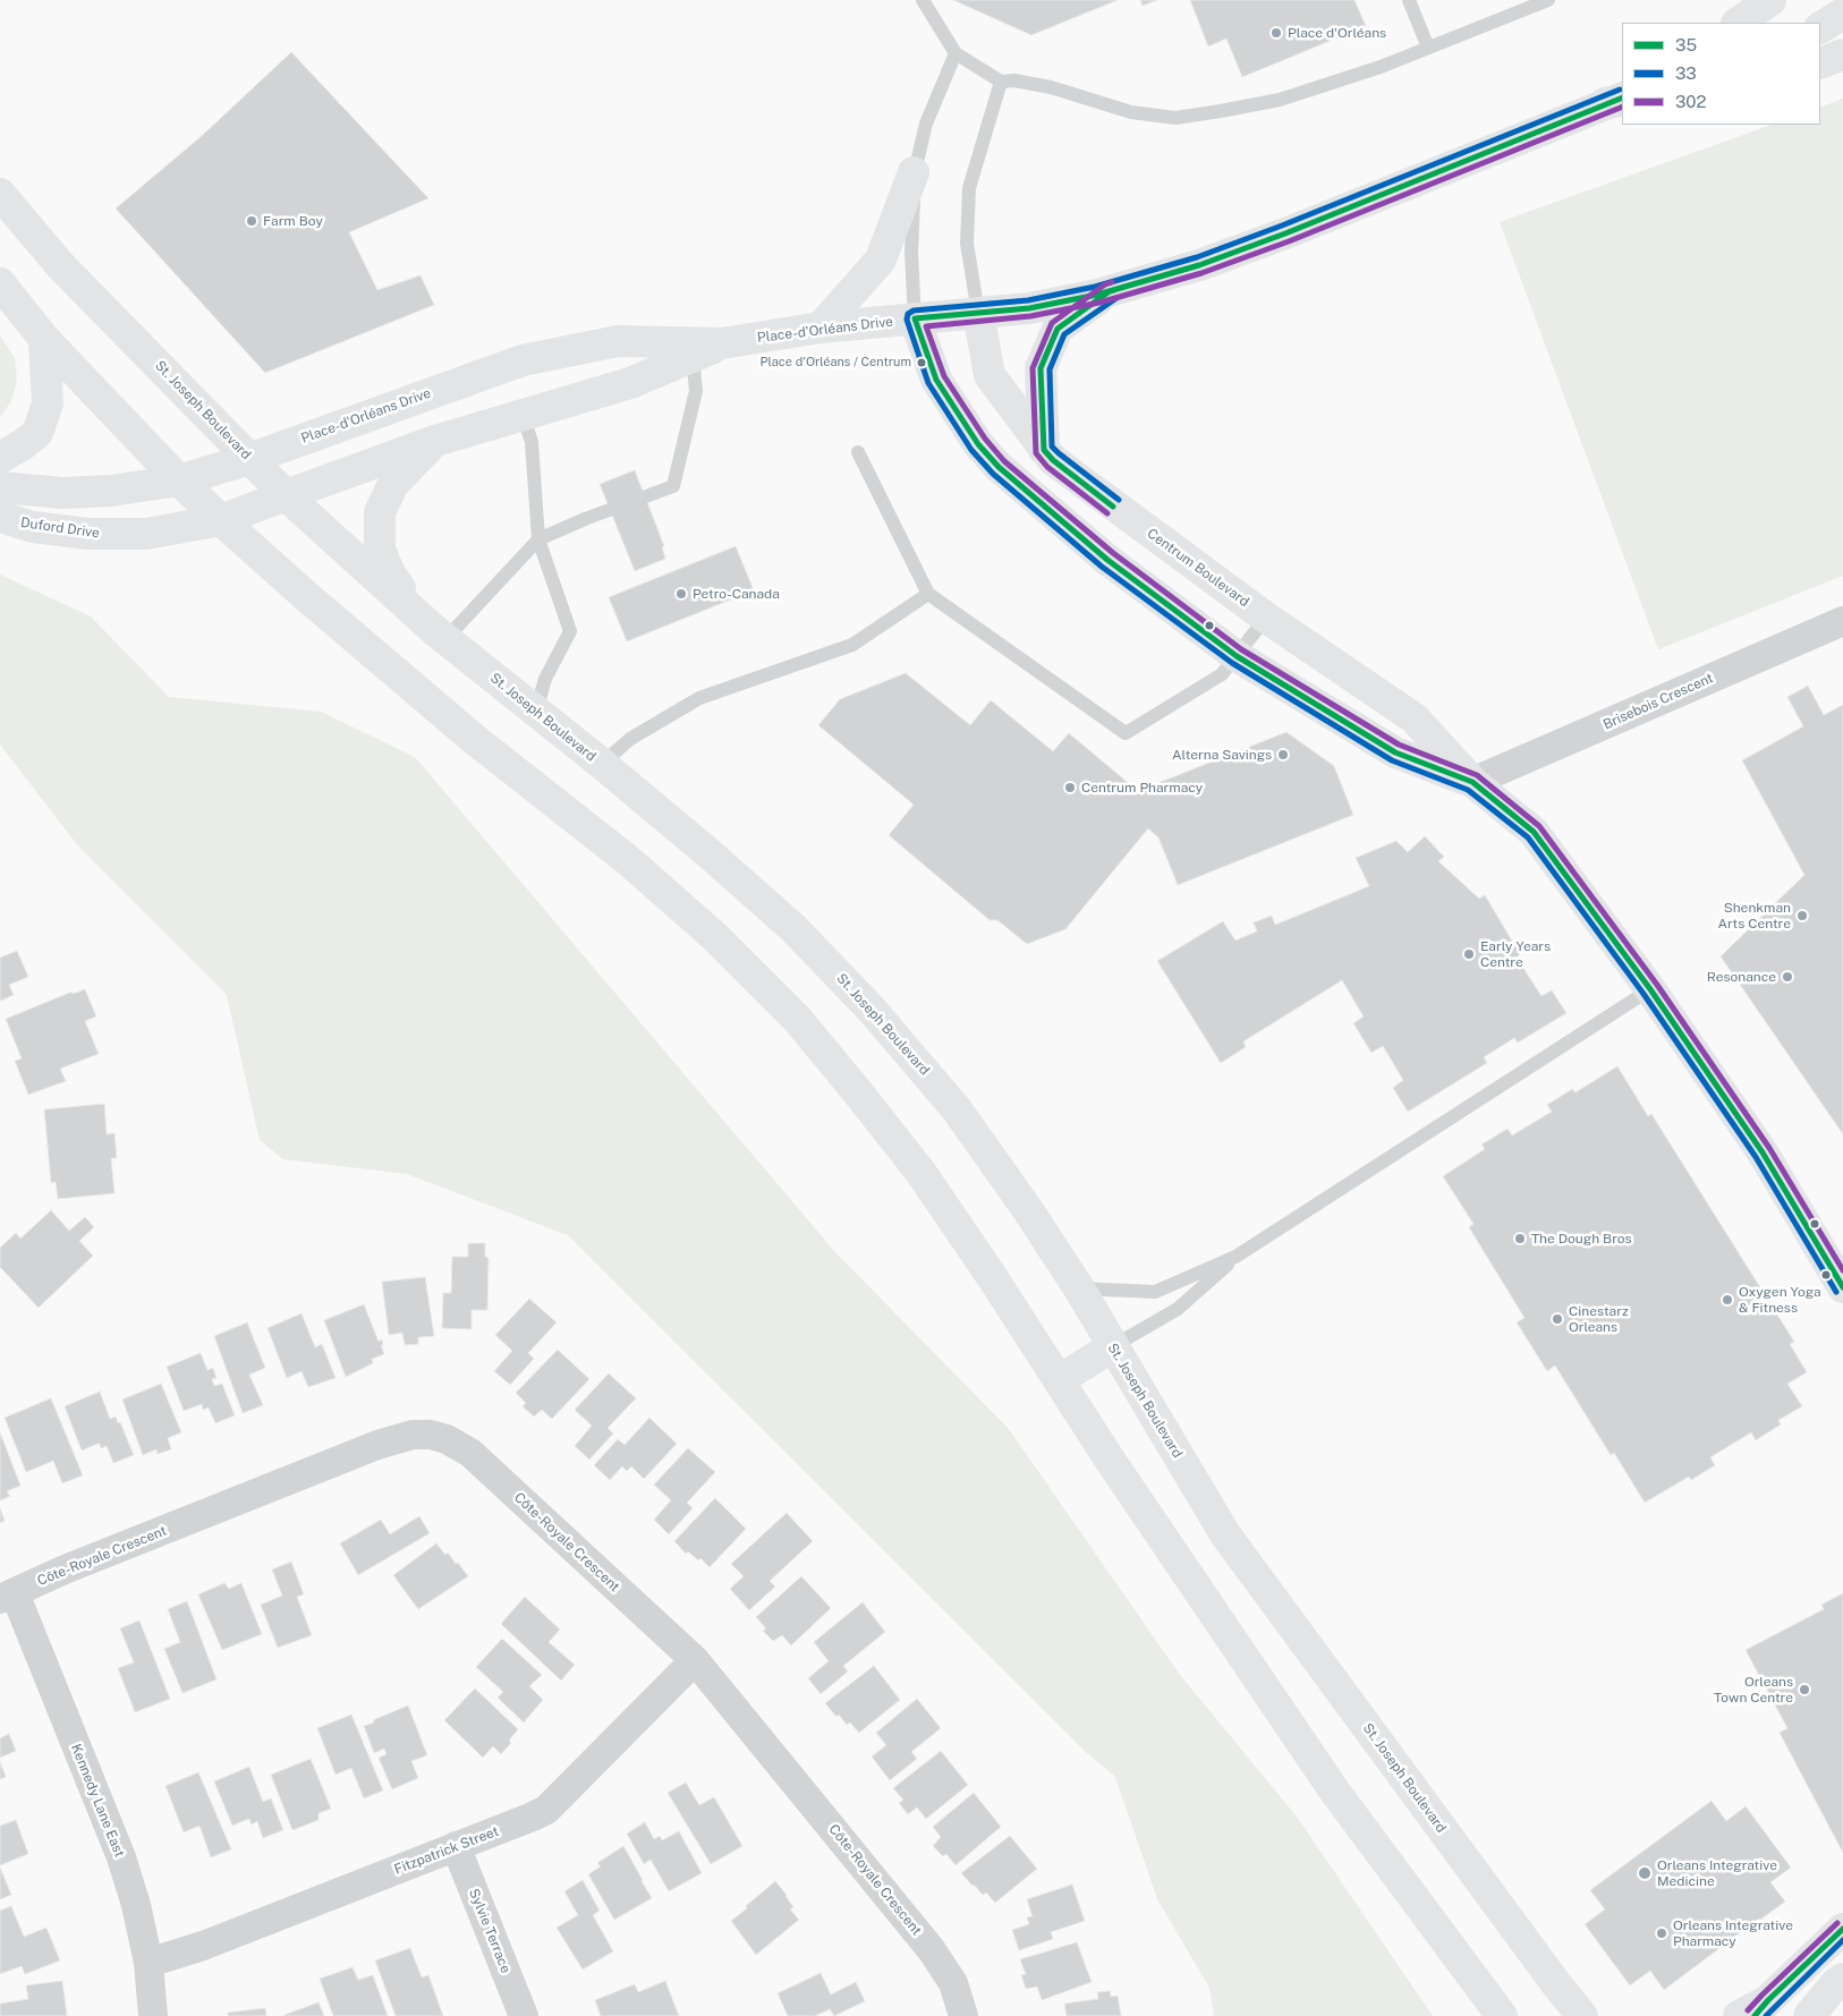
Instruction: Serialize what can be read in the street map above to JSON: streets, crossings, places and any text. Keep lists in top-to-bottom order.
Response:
{
  "streets": {
    "main road": [
      "Place-d'Orléans Drive",
      "St. Joseph Boulevard",
      "Duford Drive",
      "Centrum Boulevard"
    ],
    "street": [
      "Brisebois Crescent",
      "Côte-Royale Crescent",
      "Kennedy Lane East",
      "Fitzpatrick Street",
      "Sylvie Terrace"
    ]
  },
  "crossings": [
    ["Place-d'Orléans Drive", "St. Joseph Boulevard"],
    ["Place-d'Orléans Drive", "Duford Drive"],
    ["Place-d'Orléans Drive", "Centrum Boulevard"],
    ["Centrum Boulevard", "Brisebois Crescent"],
    ["Côte-Royale Crescent", "Kennedy Lane East"],
    ["Côte-Royale Crescent", "Fitzpatrick Street"],
    ["Kennedy Lane East", "Fitzpatrick Street"],
    ["Fitzpatrick Street", "Sylvie Terrace"]
  ],
  "places": [
    "Place d'Orléans",
    "Farm Boy",
    "Place d'Orléans / Centrum",
    "Petro-Canada",
    "Alterna Savings",
    "Centrum Pharmacy",
    "Shenkman Arts Centre",
    "Early Years Centre",
    "Resonance",
    "The Dough Bros",
    "Oxygen Yoga & Fitness",
    "Cinestarz Orleans",
    "Orleans Town Centre",
    "Orleans Integrative Medicine",
    "Orleans Integrative Pharmacy"
  ],
  "lines": ["transit line 33", "transit line 35", "transit line 302"],
  "legend": ["35", "33", "302"]
}
